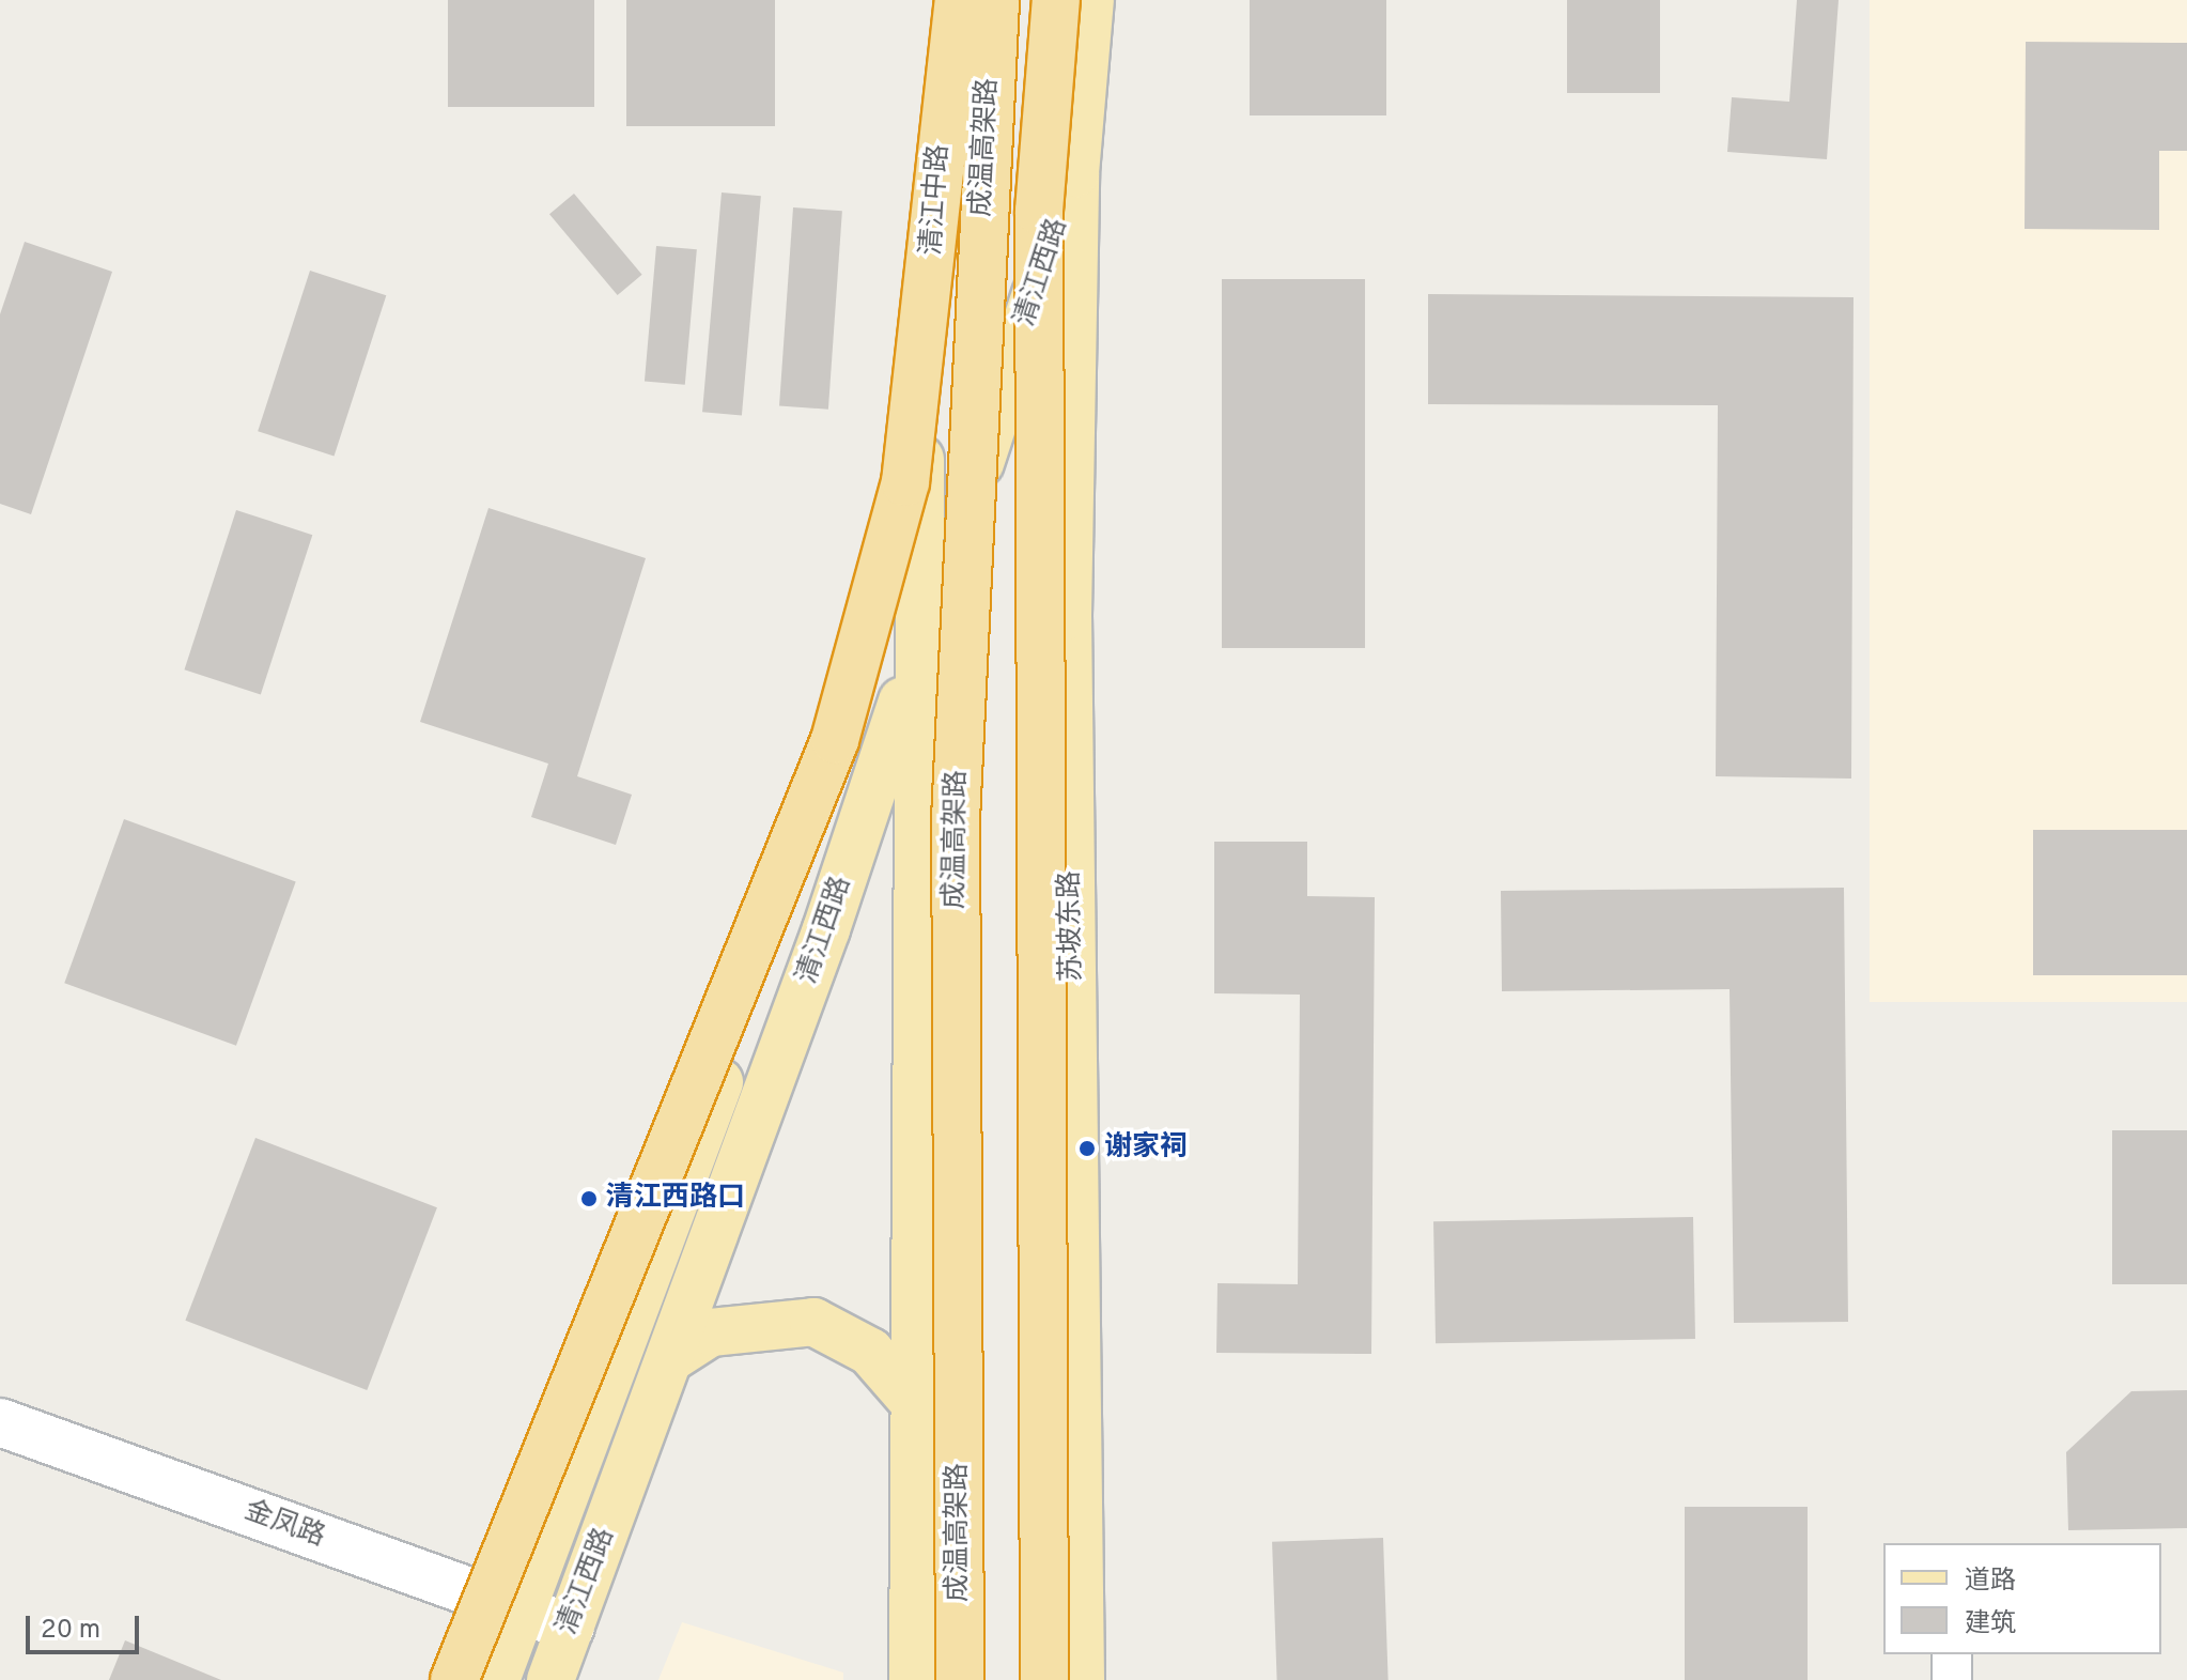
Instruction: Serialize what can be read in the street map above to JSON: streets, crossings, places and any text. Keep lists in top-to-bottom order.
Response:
{
  "streets": {
    "highway": ["成温高架路"],
    "main road": ["清江中路", "清江西路", "苏坡东路"],
    "street": ["金凤路"]
  },
  "crossings": [
    ["清江中路", "清江西路"],
    ["清江西路", "苏坡东路"],
    ["清江西路", "金凤路"]
  ],
  "places": ["谢家祠", "清江西路口"],
  "legend": ["道路", "建筑"],
  "scale_bar": "20 m"
}
